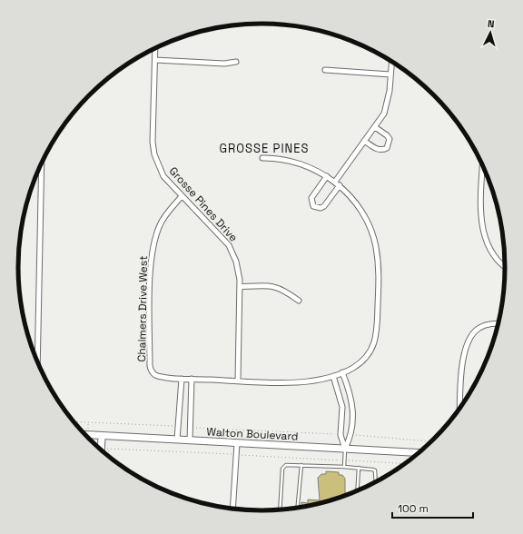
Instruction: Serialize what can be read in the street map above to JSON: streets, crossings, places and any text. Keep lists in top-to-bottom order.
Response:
{
  "streets": {
    "main road": ["Walton Boulevard"],
    "street": ["Grosse Pines Drive", "Chalmers Drive West"]
  },
  "crossings": [
    ["Grosse Pines Drive", "Chalmers Drive West"]
  ],
  "districts": ["GROSSE PINES"],
  "scale_bar": "100 m",
  "north": "top"
}
